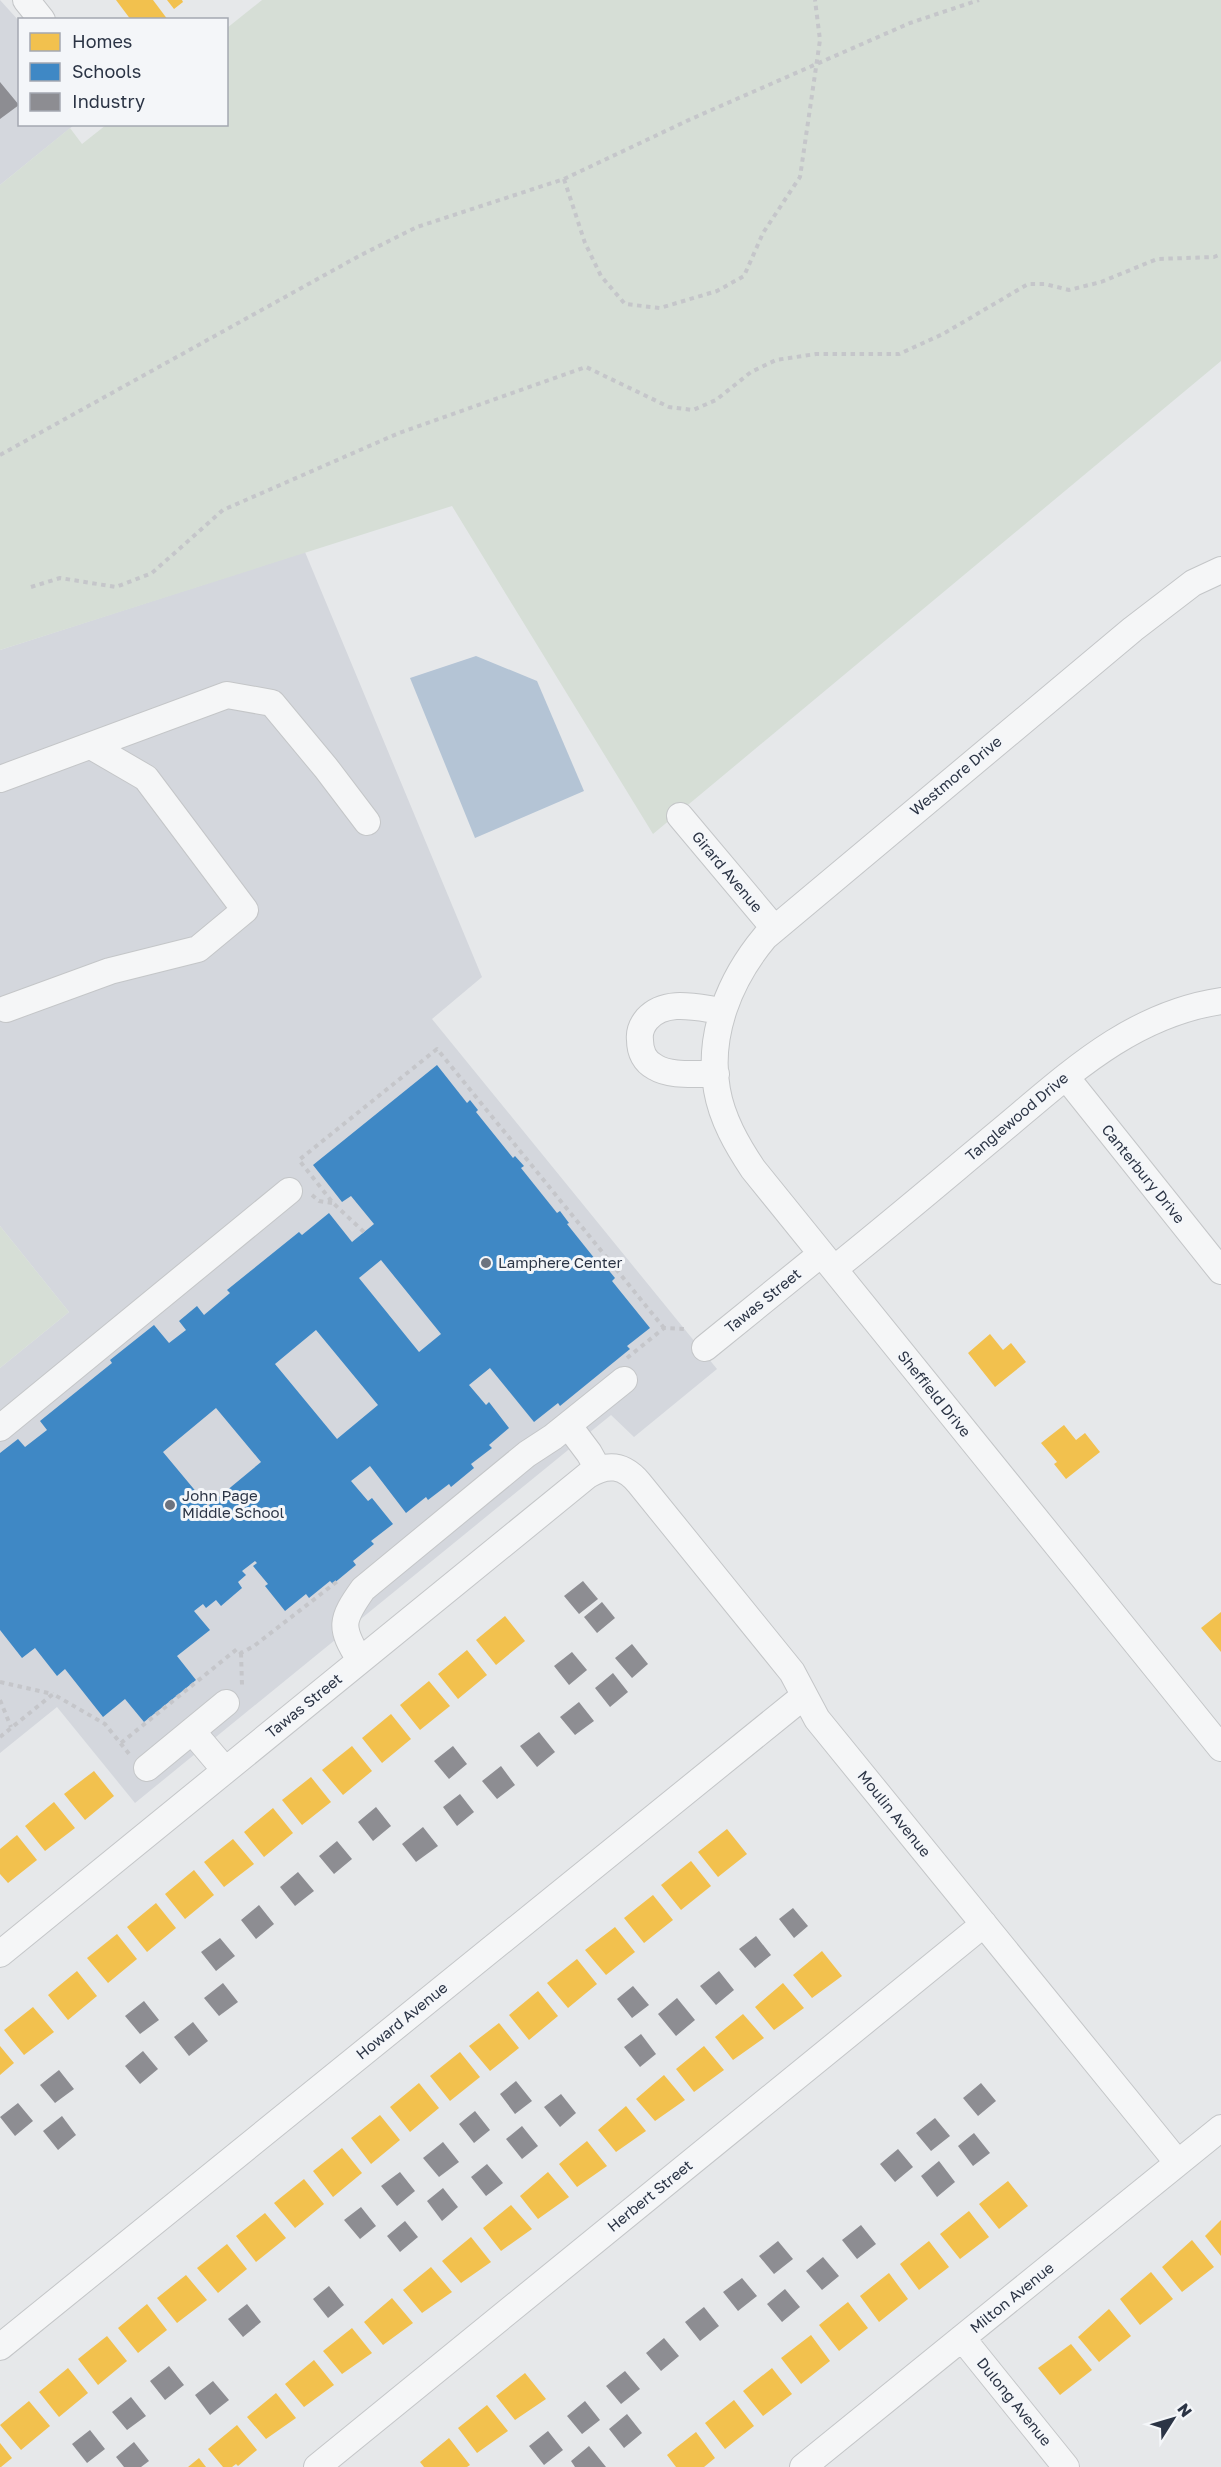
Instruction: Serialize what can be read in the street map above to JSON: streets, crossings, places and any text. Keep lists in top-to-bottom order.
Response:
{
  "streets": {
    "street": [
      "Westmore Drive",
      "Girard Avenue",
      "Tanglewood Drive",
      "Canterbury Drive",
      "Tawas Street",
      "Sheffield Drive",
      "Moulin Avenue",
      "Howard Avenue",
      "Herbert Street",
      "Milton Avenue",
      "Dulong Avenue"
    ]
  },
  "crossings": [
    ["Westmore Drive", "Girard Avenue"],
    ["Westmore Drive", "Sheffield Drive"],
    ["Tanglewood Drive", "Canterbury Drive"],
    ["Tanglewood Drive", "Tawas Street"],
    ["Tanglewood Drive", "Sheffield Drive"],
    ["Tawas Street", "Sheffield Drive"],
    ["Tawas Street", "Moulin Avenue"],
    ["Moulin Avenue", "Howard Avenue"],
    ["Moulin Avenue", "Herbert Street"],
    ["Moulin Avenue", "Milton Avenue"],
    ["Milton Avenue", "Dulong Avenue"]
  ],
  "places": ["Lamphere Center", "John Page Middle School"],
  "legend": ["Homes", "Schools", "Industry"],
  "north": "top right"
}
